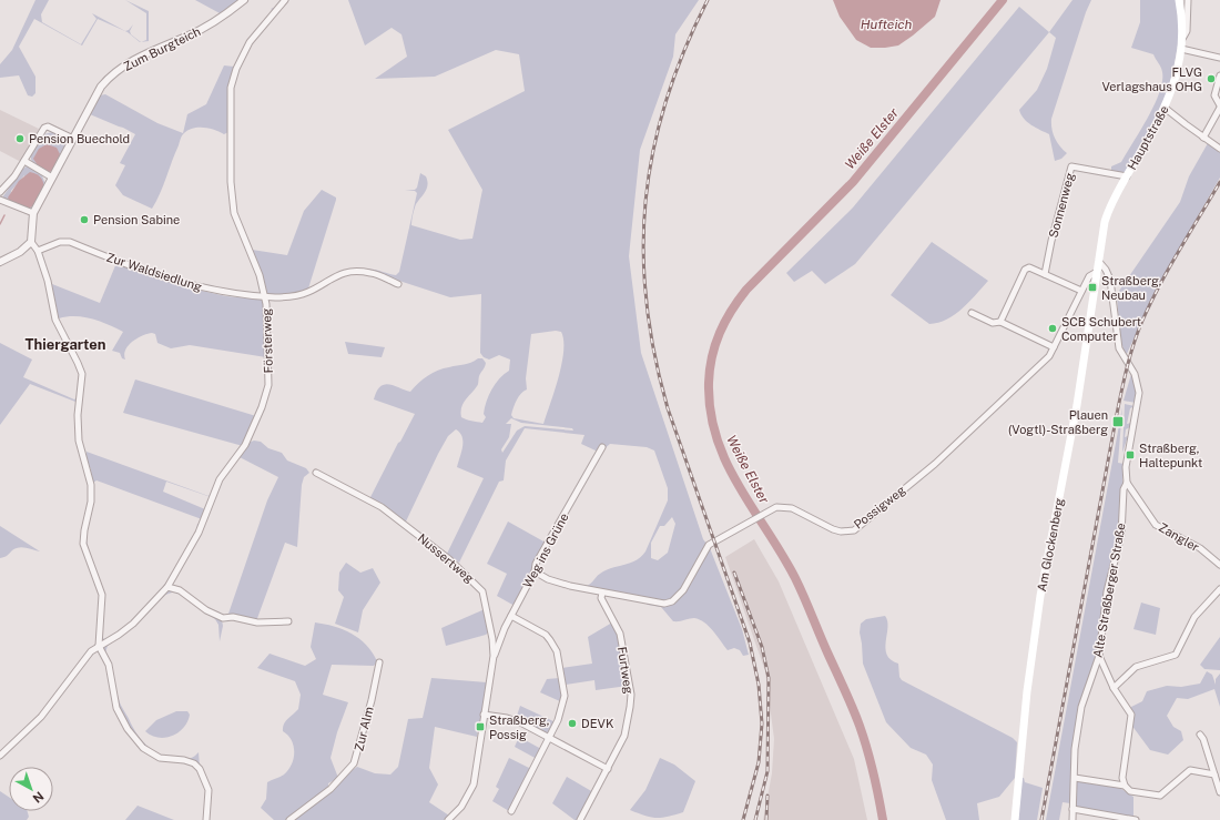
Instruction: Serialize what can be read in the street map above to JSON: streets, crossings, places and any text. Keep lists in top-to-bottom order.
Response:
{
  "streets": {
    "main road": ["Hauptstraße", "Am Glockenberg"],
    "street": [
      "Zum Burgteich",
      "Sonnenweg",
      "Zur Waldsiedlung",
      "Försterweg",
      "Possigweg",
      "Zangler",
      "Weg ins Grüne",
      "Nussertweg",
      "Alte Straßberger Straße",
      "Furtweg",
      "Zur Alm"
    ]
  },
  "crossings": [
    ["Hauptstraße", "Sonnenweg"],
    ["Hauptstraße", "Possigweg"],
    ["Hauptstraße", "Am Glockenberg"],
    ["Hauptstraße", "Alte Straßberger Straße"],
    ["Zur Waldsiedlung", "Försterweg"],
    ["Possigweg", "Am Glockenberg"],
    ["Possigweg", "Weg ins Grüne"],
    ["Possigweg", "Furtweg"],
    ["Zangler", "Alte Straßberger Straße"],
    ["Weg ins Grüne", "Nussertweg"]
  ],
  "districts": ["Thiergarten"],
  "water": ["Hufteich", "Weiße Elster"],
  "places": {
    "other": [
      "FLVG Verlagshaus OHG",
      "Pension Buechold",
      "Pension Sabine",
      "SCB Schubert Computer",
      "DEVK"
    ],
    "transit": [
      "Straßberg, Neubau",
      "Plauen (Vogtl)-Straßberg",
      "Straßberg, Haltepunkt",
      "Straßberg, Possig"
    ]
  },
  "north": "bottom right"
}
